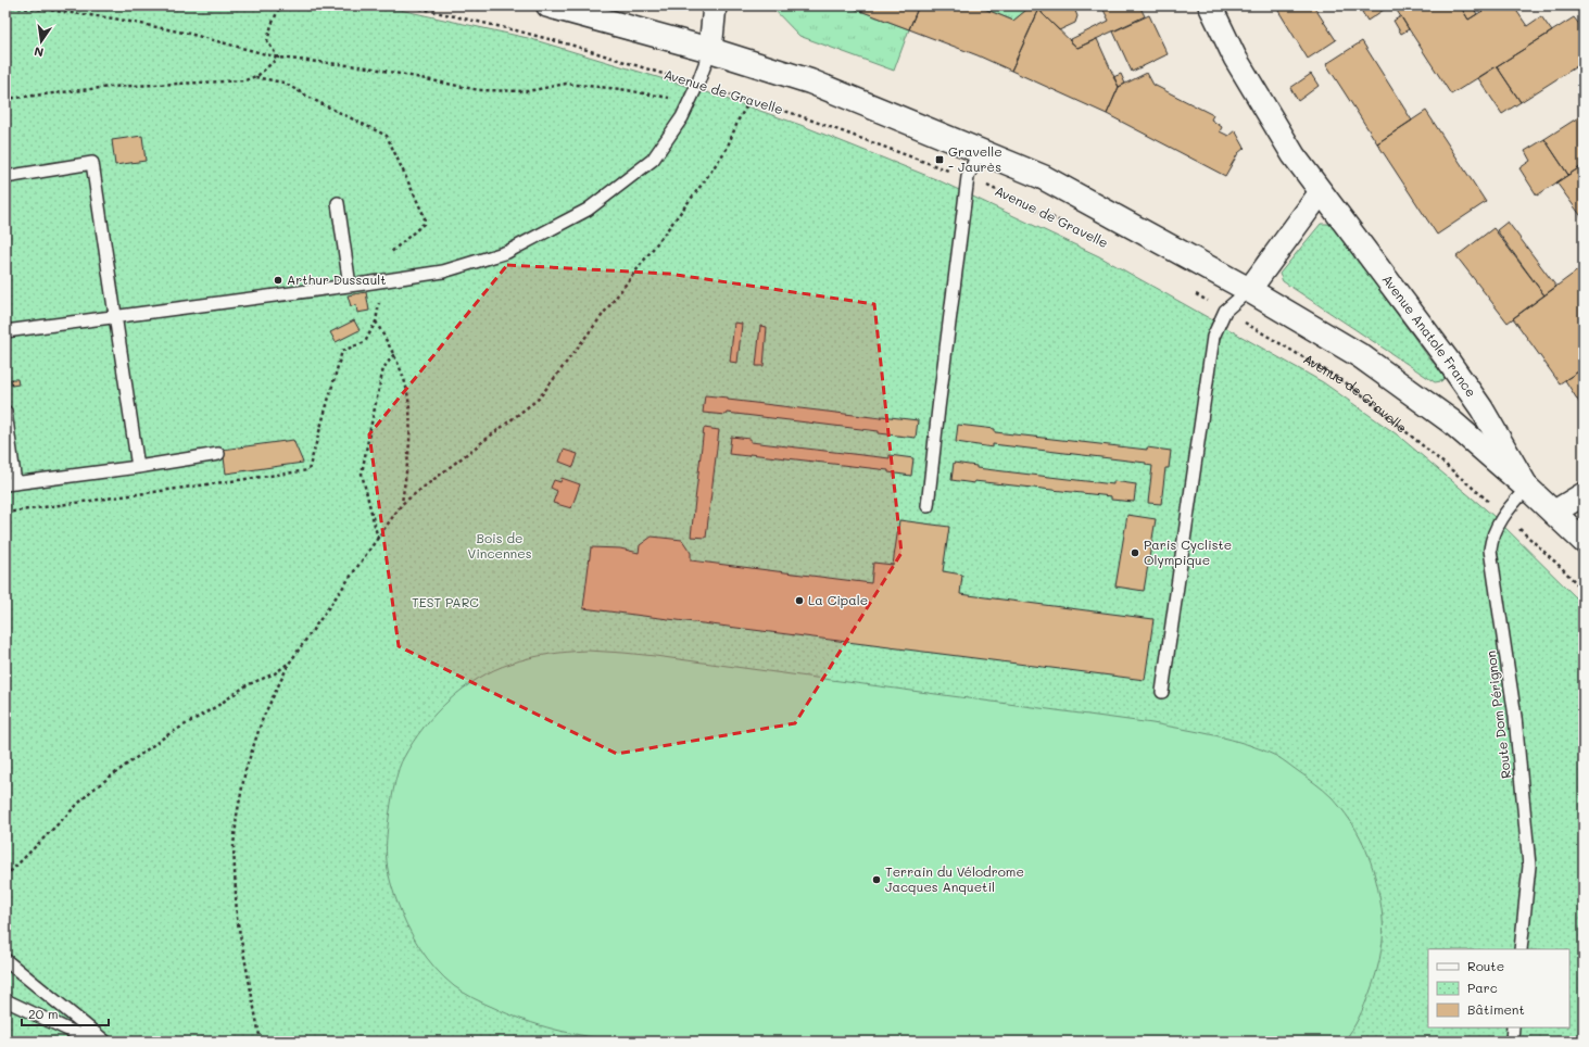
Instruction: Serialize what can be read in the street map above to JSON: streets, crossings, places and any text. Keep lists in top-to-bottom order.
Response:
{
  "streets": {
    "street": ["Avenue Anatole France"],
    "lane": ["Route Dom Pérignon"],
    "path": ["Avenue de Gravelle"]
  },
  "crossings": [
    ["Avenue de Gravelle", "Route Dom Pérignon"],
    ["Avenue Anatole France", "Route Dom Pérignon"]
  ],
  "parks": ["Bois de Vincennes", "TEST PARC"],
  "places": {
    "transit": ["Gravelle - Jaurès"],
    "other": [
      "Arthur Dussault",
      "Paris Cycliste Olympique",
      "La Cipale",
      "Terrain du Vélodrome Jacques Anquetil"
    ]
  },
  "legend": ["Route", "Parc", "Bâtiment"],
  "scale_bar": "20 m",
  "north": "bottom"
}
